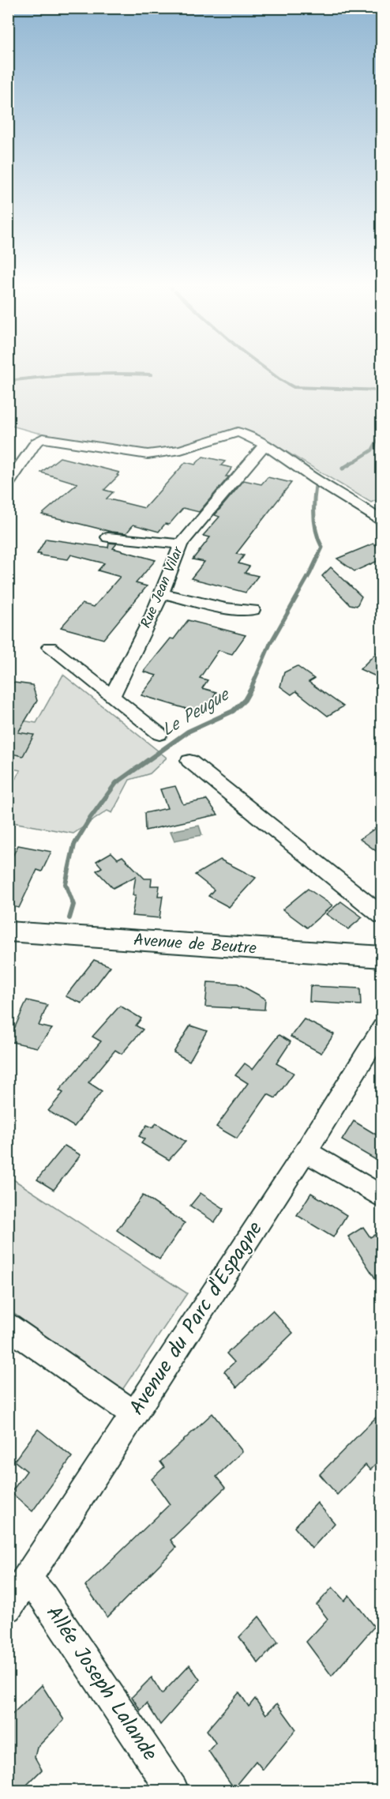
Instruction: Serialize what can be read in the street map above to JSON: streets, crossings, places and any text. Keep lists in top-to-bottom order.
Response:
{
  "streets": {
    "street": [
      "Rue Jean Vilar",
      "Avenue de Beutre",
      "Avenue du Parc d'Espagne",
      "Allée Joseph Lalande"
    ]
  },
  "crossings": [
    ["Avenue du Parc d'Espagne", "Allée Joseph Lalande"]
  ],
  "water": ["Le Peugue"]
}
